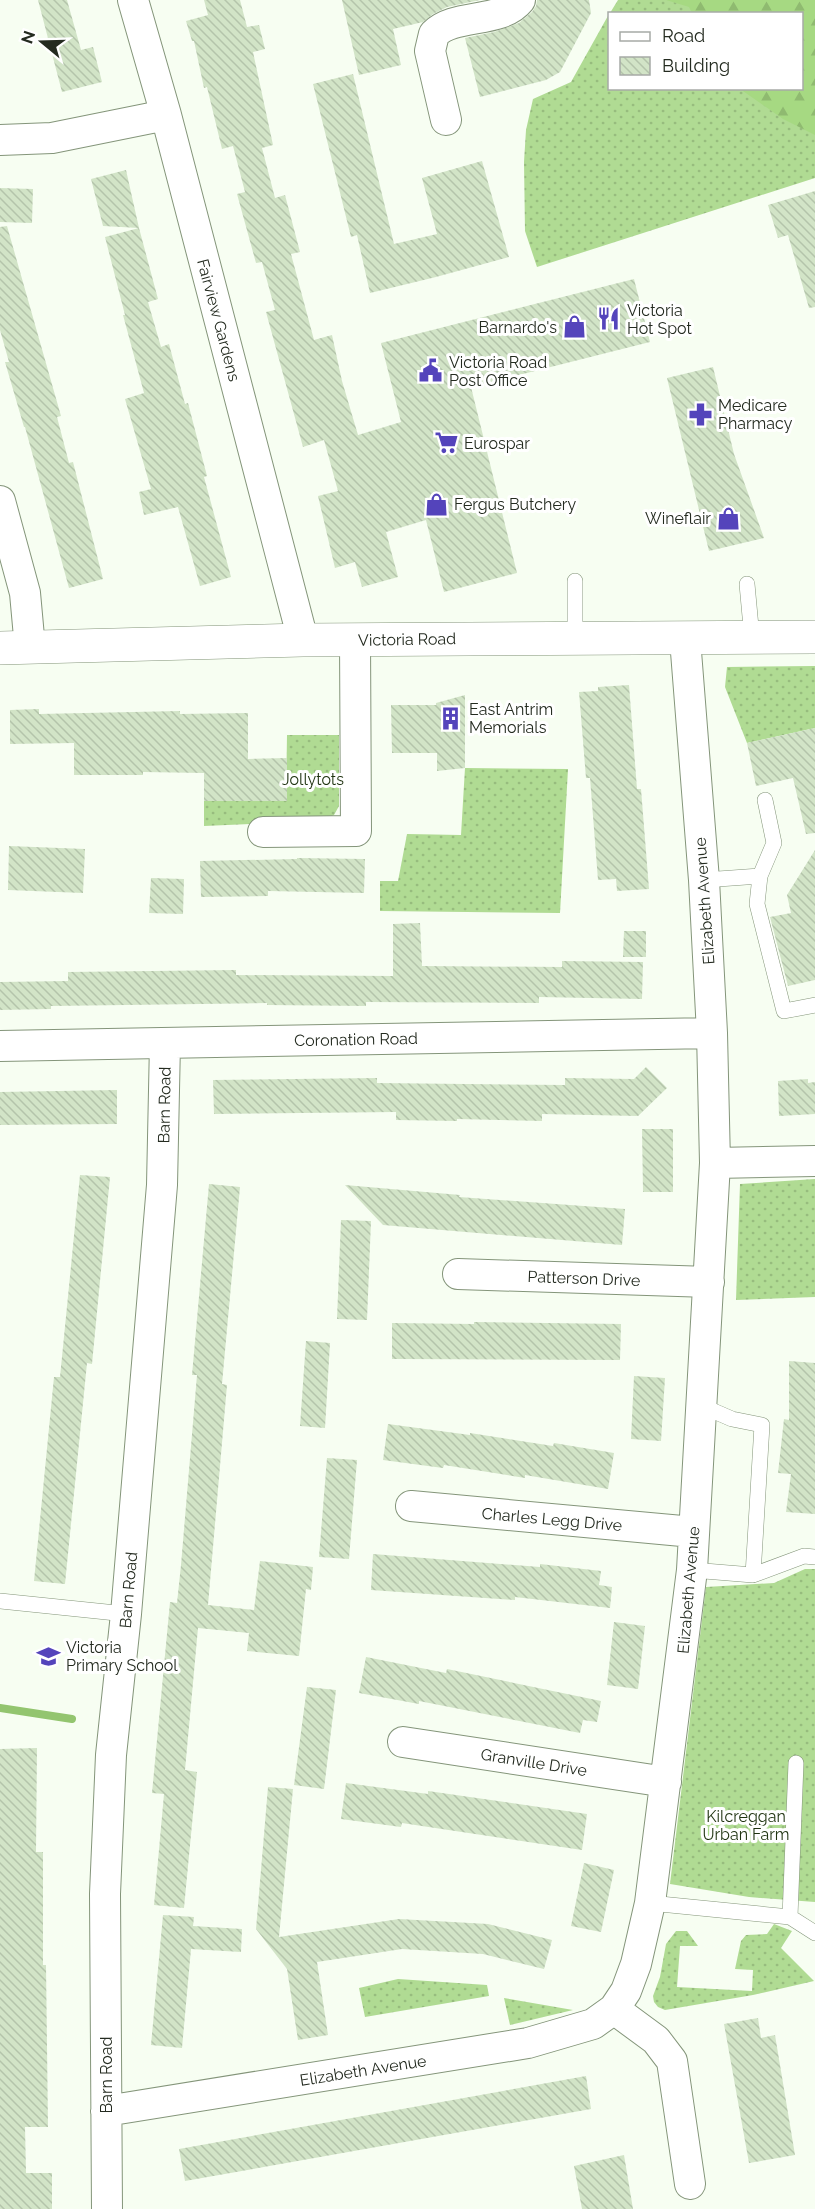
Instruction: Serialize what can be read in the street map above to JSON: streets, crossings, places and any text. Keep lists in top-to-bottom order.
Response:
{
  "streets": {
    "street": [
      "Fairview Gardens",
      "Victoria Road",
      "Elizabeth Avenue",
      "Coronation Road",
      "Barn Road",
      "Patterson Drive",
      "Charles Legg Drive",
      "Granville Drive"
    ]
  },
  "crossings": [
    ["Fairview Gardens", "Victoria Road"],
    ["Victoria Road", "Elizabeth Avenue"],
    ["Elizabeth Avenue", "Coronation Road"],
    ["Elizabeth Avenue", "Barn Road"],
    ["Elizabeth Avenue", "Patterson Drive"],
    ["Elizabeth Avenue", "Charles Legg Drive"],
    ["Elizabeth Avenue", "Granville Drive"],
    ["Coronation Road", "Barn Road"]
  ],
  "parks": ["Jollytots", "Kilcreggan Urban Farm"],
  "places": {
    "restaurant": ["Victoria Hot Spot"],
    "shop": ["Barnardo's", "Fergus Butchery", "Wineflair"],
    "public building": ["Victoria Road Post Office"],
    "pharmacy": ["Medicare Pharmacy"],
    "supermarket": ["Eurospar"],
    "building": ["East Antrim Memorials"],
    "school or university": ["Victoria Primary School"]
  },
  "legend": ["Road", "Building"],
  "north": "left"
}
